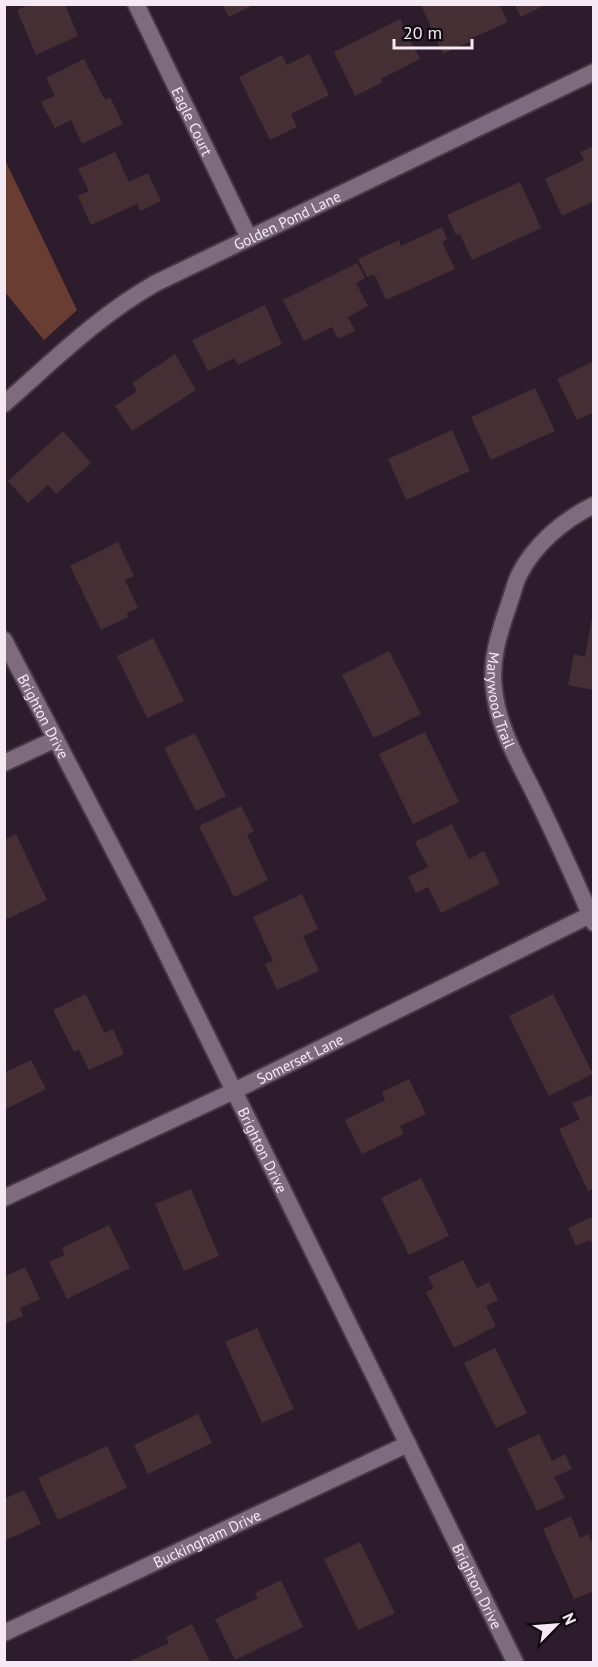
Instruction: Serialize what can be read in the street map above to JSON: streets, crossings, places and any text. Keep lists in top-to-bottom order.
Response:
{
  "streets": {
    "street": [
      "Eagle Court",
      "Golden Pond Lane",
      "Marywood Trail",
      "Brighton Drive",
      "Somerset Lane",
      "Buckingham Drive"
    ]
  },
  "crossings": [
    ["Eagle Court", "Golden Pond Lane"],
    ["Marywood Trail", "Somerset Lane"],
    ["Brighton Drive", "Somerset Lane"],
    ["Brighton Drive", "Buckingham Drive"]
  ],
  "scale_bar": "20 m",
  "north": "top right"
}
